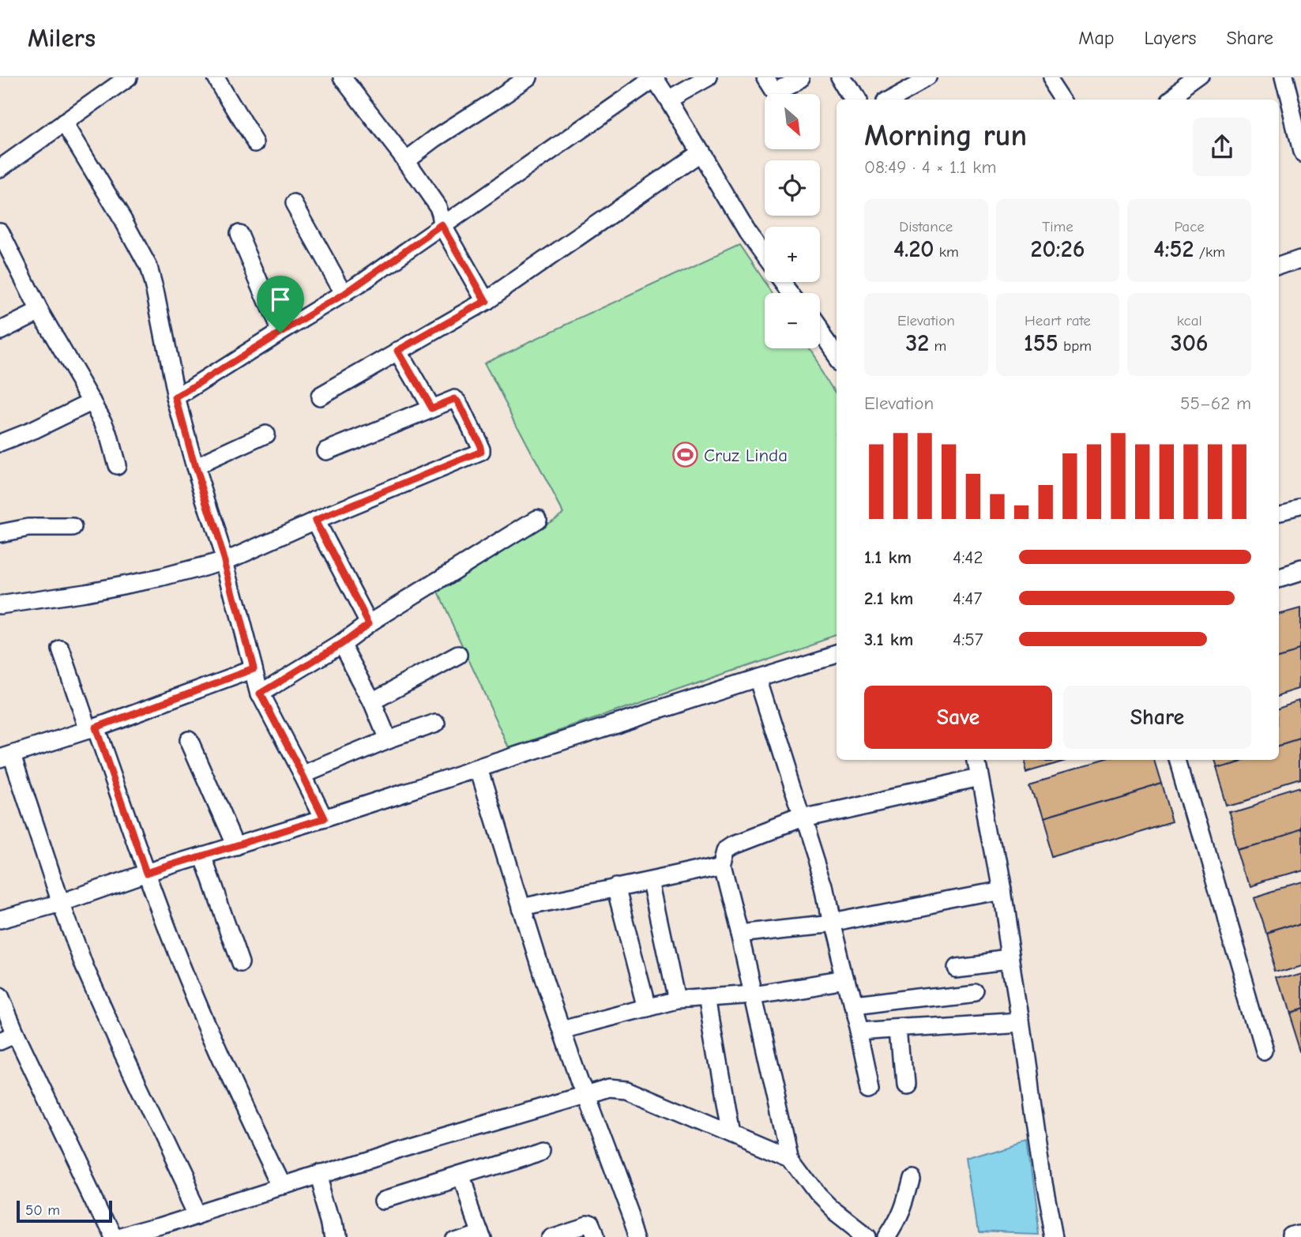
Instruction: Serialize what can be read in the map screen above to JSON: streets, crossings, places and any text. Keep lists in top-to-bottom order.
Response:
{
  "places": {
    "sports": ["Cruz Linda"]
  },
  "scale_bar": "50 m",
  "north": "bottom right",
  "page": {
    "header": "Milers",
    "nav": ["Map", "Layers", "Share"],
    "map_buttons": ["+", "−"],
    "heading": ["Morning run", "08:49 · 4 × 1.1 km"],
    "stats": [
      ["Distance", "4.20 km"],
      ["Time", "20:26"],
      ["Pace", "4:52 /km"],
      ["Elevation", "32 m"],
      ["Heart rate", "155 bpm"],
      ["kcal", "306"]
    ],
    "chart": ["Elevation", "55–62 m"],
    "list": [
      {
        "name": "1.1 km",
        "note": "4:42"
      },
      {
        "name": "2.1 km",
        "note": "4:47"
      },
      {
        "name": "3.1 km",
        "note": "4:57"
      }
    ],
    "buttons": ["Save", "Share"],
    "scale": "50 m"
  }
}
